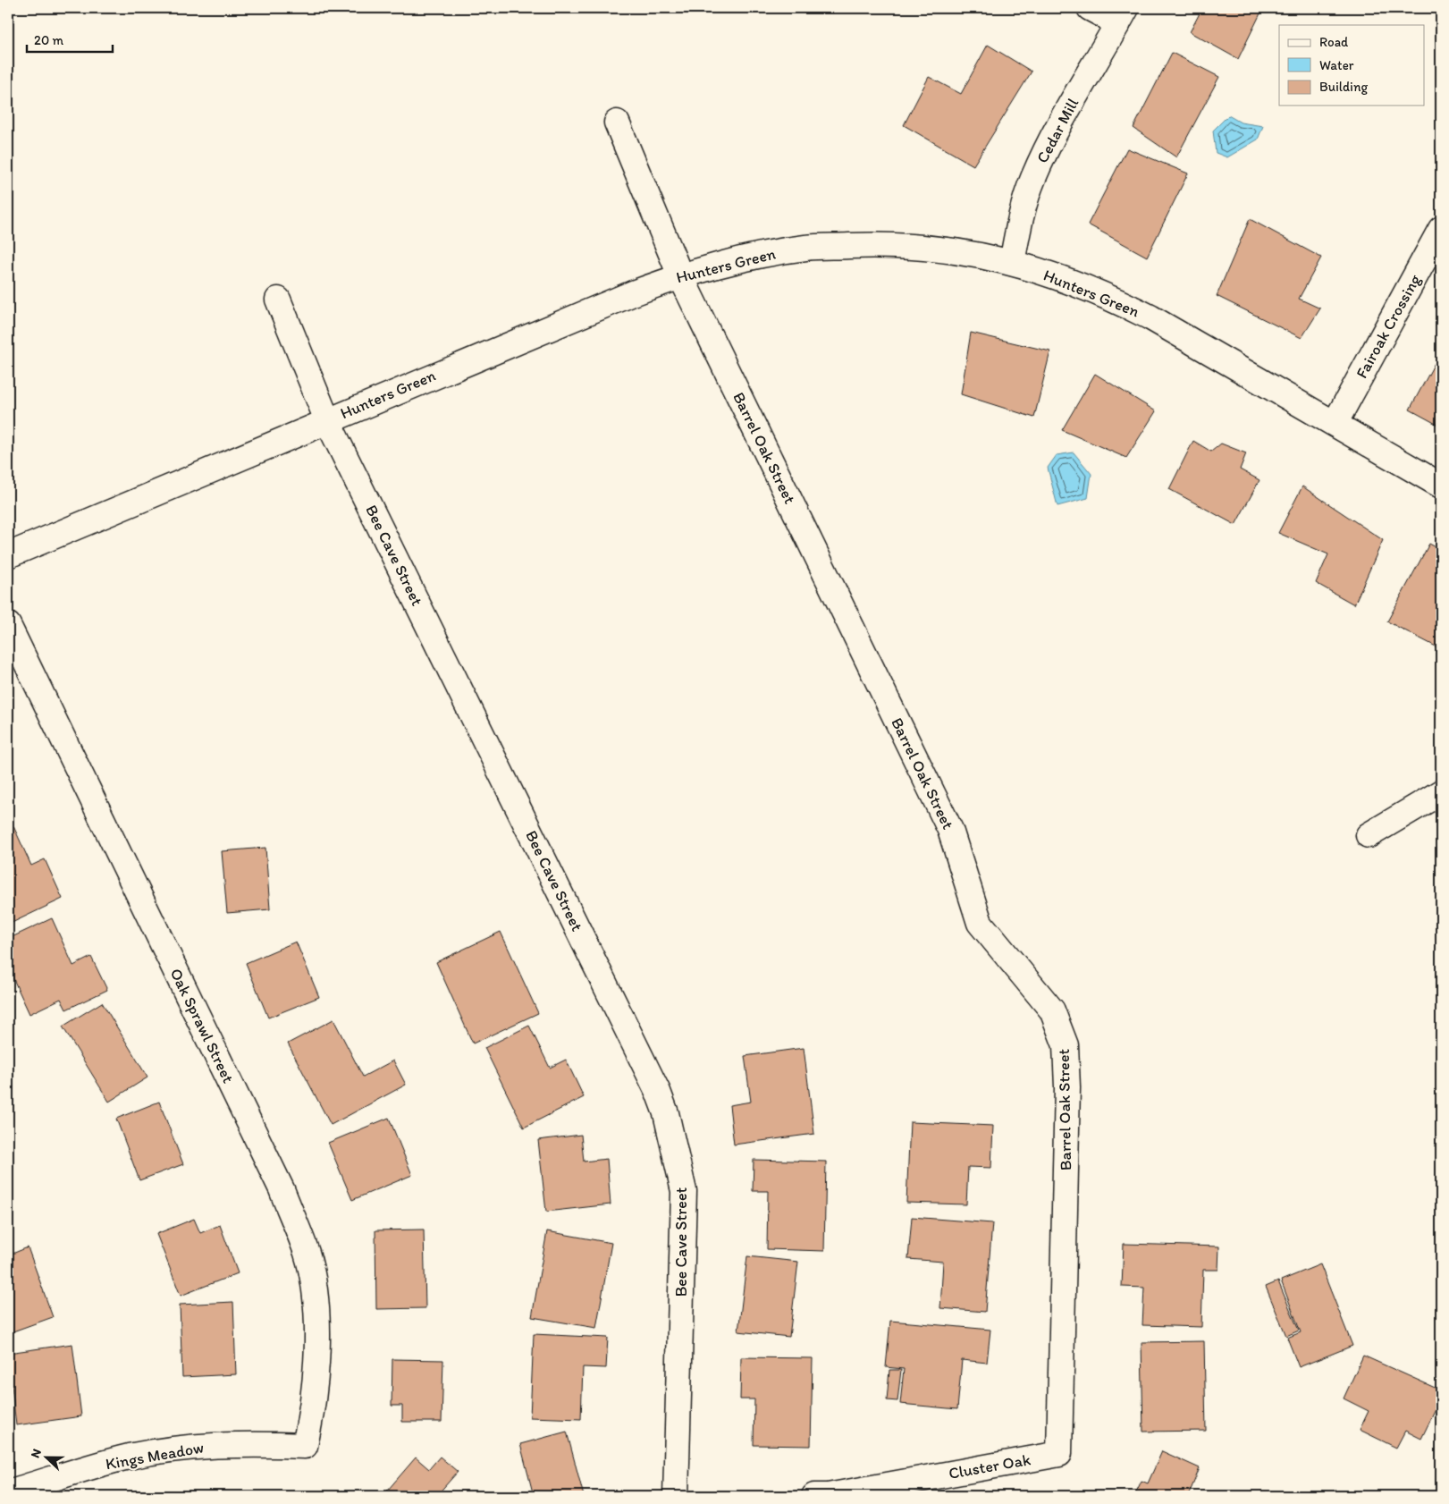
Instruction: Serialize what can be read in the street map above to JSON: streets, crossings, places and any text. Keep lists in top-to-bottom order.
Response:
{
  "streets": {
    "street": [
      "Cedar Mill",
      "Hunters Green",
      "Fairoak Crossing",
      "Barrel Oak Street",
      "Bee Cave Street",
      "Oak Sprawl Street",
      "Kings Meadow",
      "Cluster Oak"
    ]
  },
  "crossings": [
    ["Cedar Mill", "Hunters Green"],
    ["Hunters Green", "Fairoak Crossing"],
    ["Hunters Green", "Barrel Oak Street"],
    ["Hunters Green", "Bee Cave Street"],
    ["Barrel Oak Street", "Cluster Oak"],
    ["Oak Sprawl Street", "Kings Meadow"]
  ],
  "legend": ["Road", "Water", "Building"],
  "scale_bar": "20 m",
  "north": "left"
}
